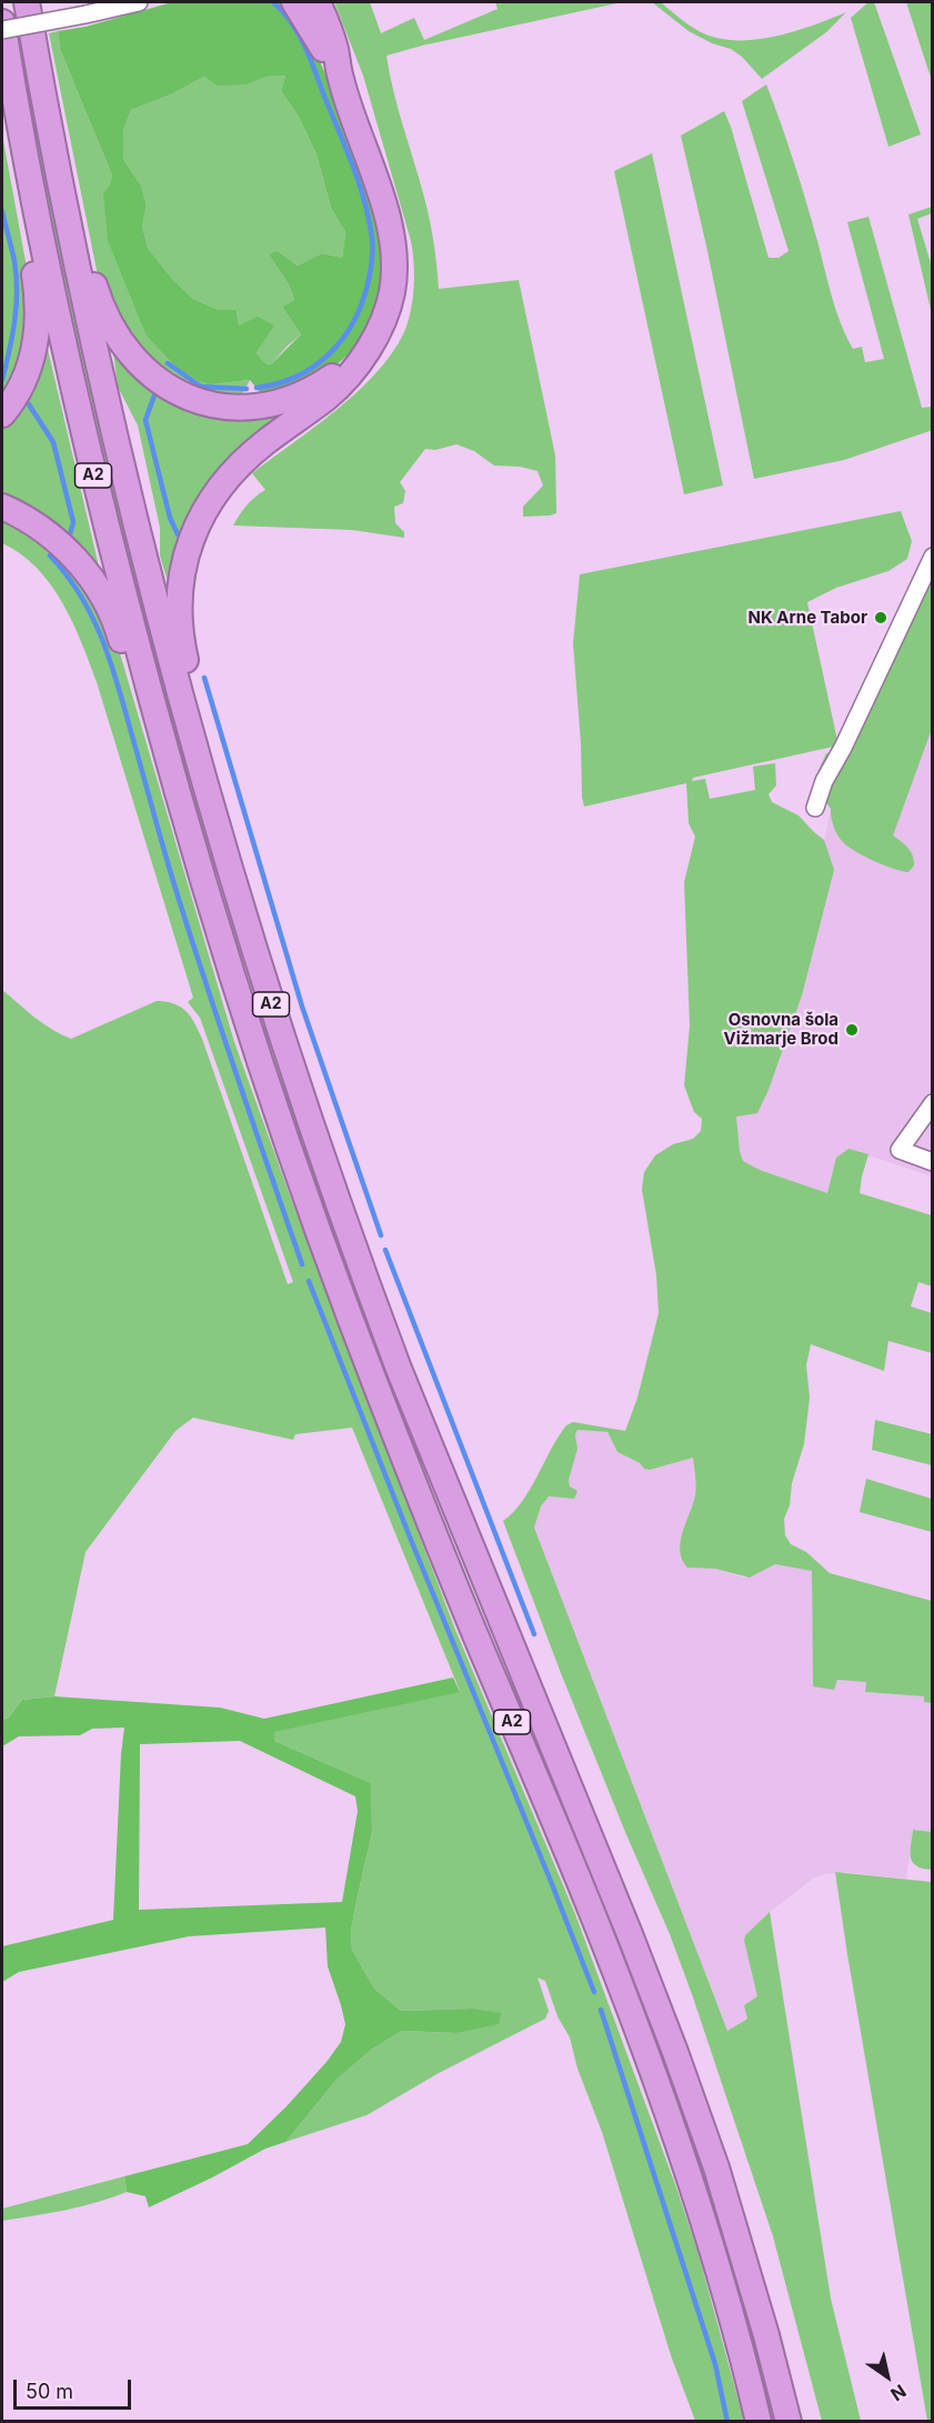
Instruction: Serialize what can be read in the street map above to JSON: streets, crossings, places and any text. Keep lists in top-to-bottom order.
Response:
{
  "streets": {
    "highway": ["A2"]
  },
  "places": ["NK Arne Tabor", "Osnovna šola Vižmarje Brod"],
  "scale_bar": "50 m",
  "north": "bottom right"
}
